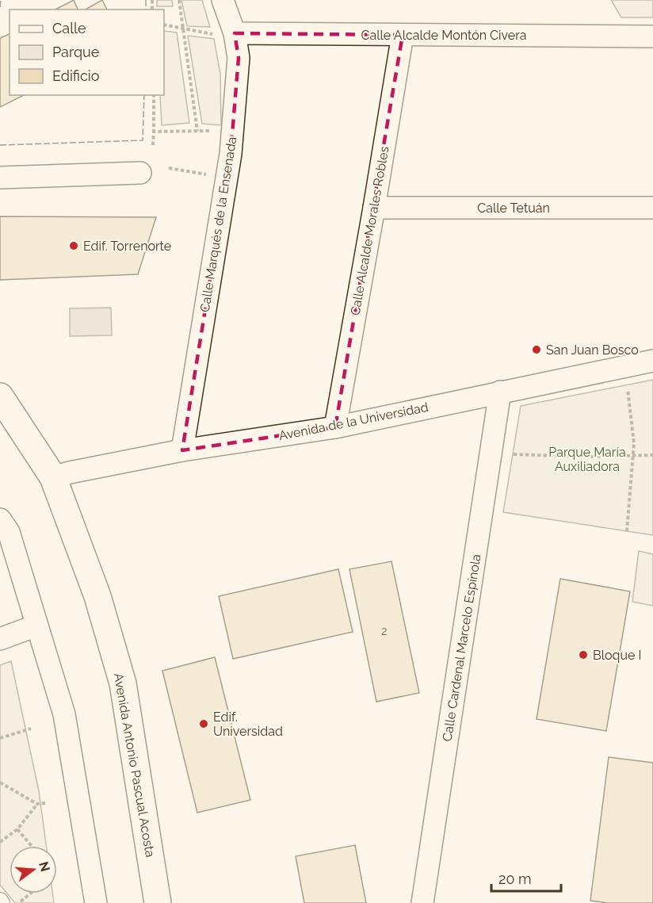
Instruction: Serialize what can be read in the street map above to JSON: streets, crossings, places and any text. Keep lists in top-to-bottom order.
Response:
{
  "streets": {
    "street": [
      "Calle Alcalde Montón Civera",
      "Calle Tetuán",
      "Calle Marqués de la Ensenada",
      "Calle Alcalde Morales Robles",
      "Avenida de la Universidad",
      "Calle Cardenal Marcelo Espínola",
      "Avenida Antonio Pascual Acosta"
    ]
  },
  "crossings": [
    ["Calle Alcalde Montón Civera", "Calle Marqués de la Ensenada"],
    ["Calle Alcalde Montón Civera", "Calle Alcalde Morales Robles"],
    ["Calle Tetuán", "Calle Alcalde Morales Robles"],
    ["Calle Marqués de la Ensenada", "Avenida de la Universidad"],
    ["Calle Alcalde Morales Robles", "Avenida de la Universidad"],
    ["Avenida de la Universidad", "Calle Cardenal Marcelo Espínola"],
    ["Avenida de la Universidad", "Avenida Antonio Pascual Acosta"]
  ],
  "parks": ["Parque María Auxiliadora"],
  "places": [
    "Edif. Torrenorte",
    "San Juan Bosco",
    "Bloque I",
    "Edif. Universidad"
  ],
  "house_numbers": ["2"],
  "legend": ["Calle", "Parque", "Edificio"],
  "scale_bar": "20 m",
  "north": "right"
}
